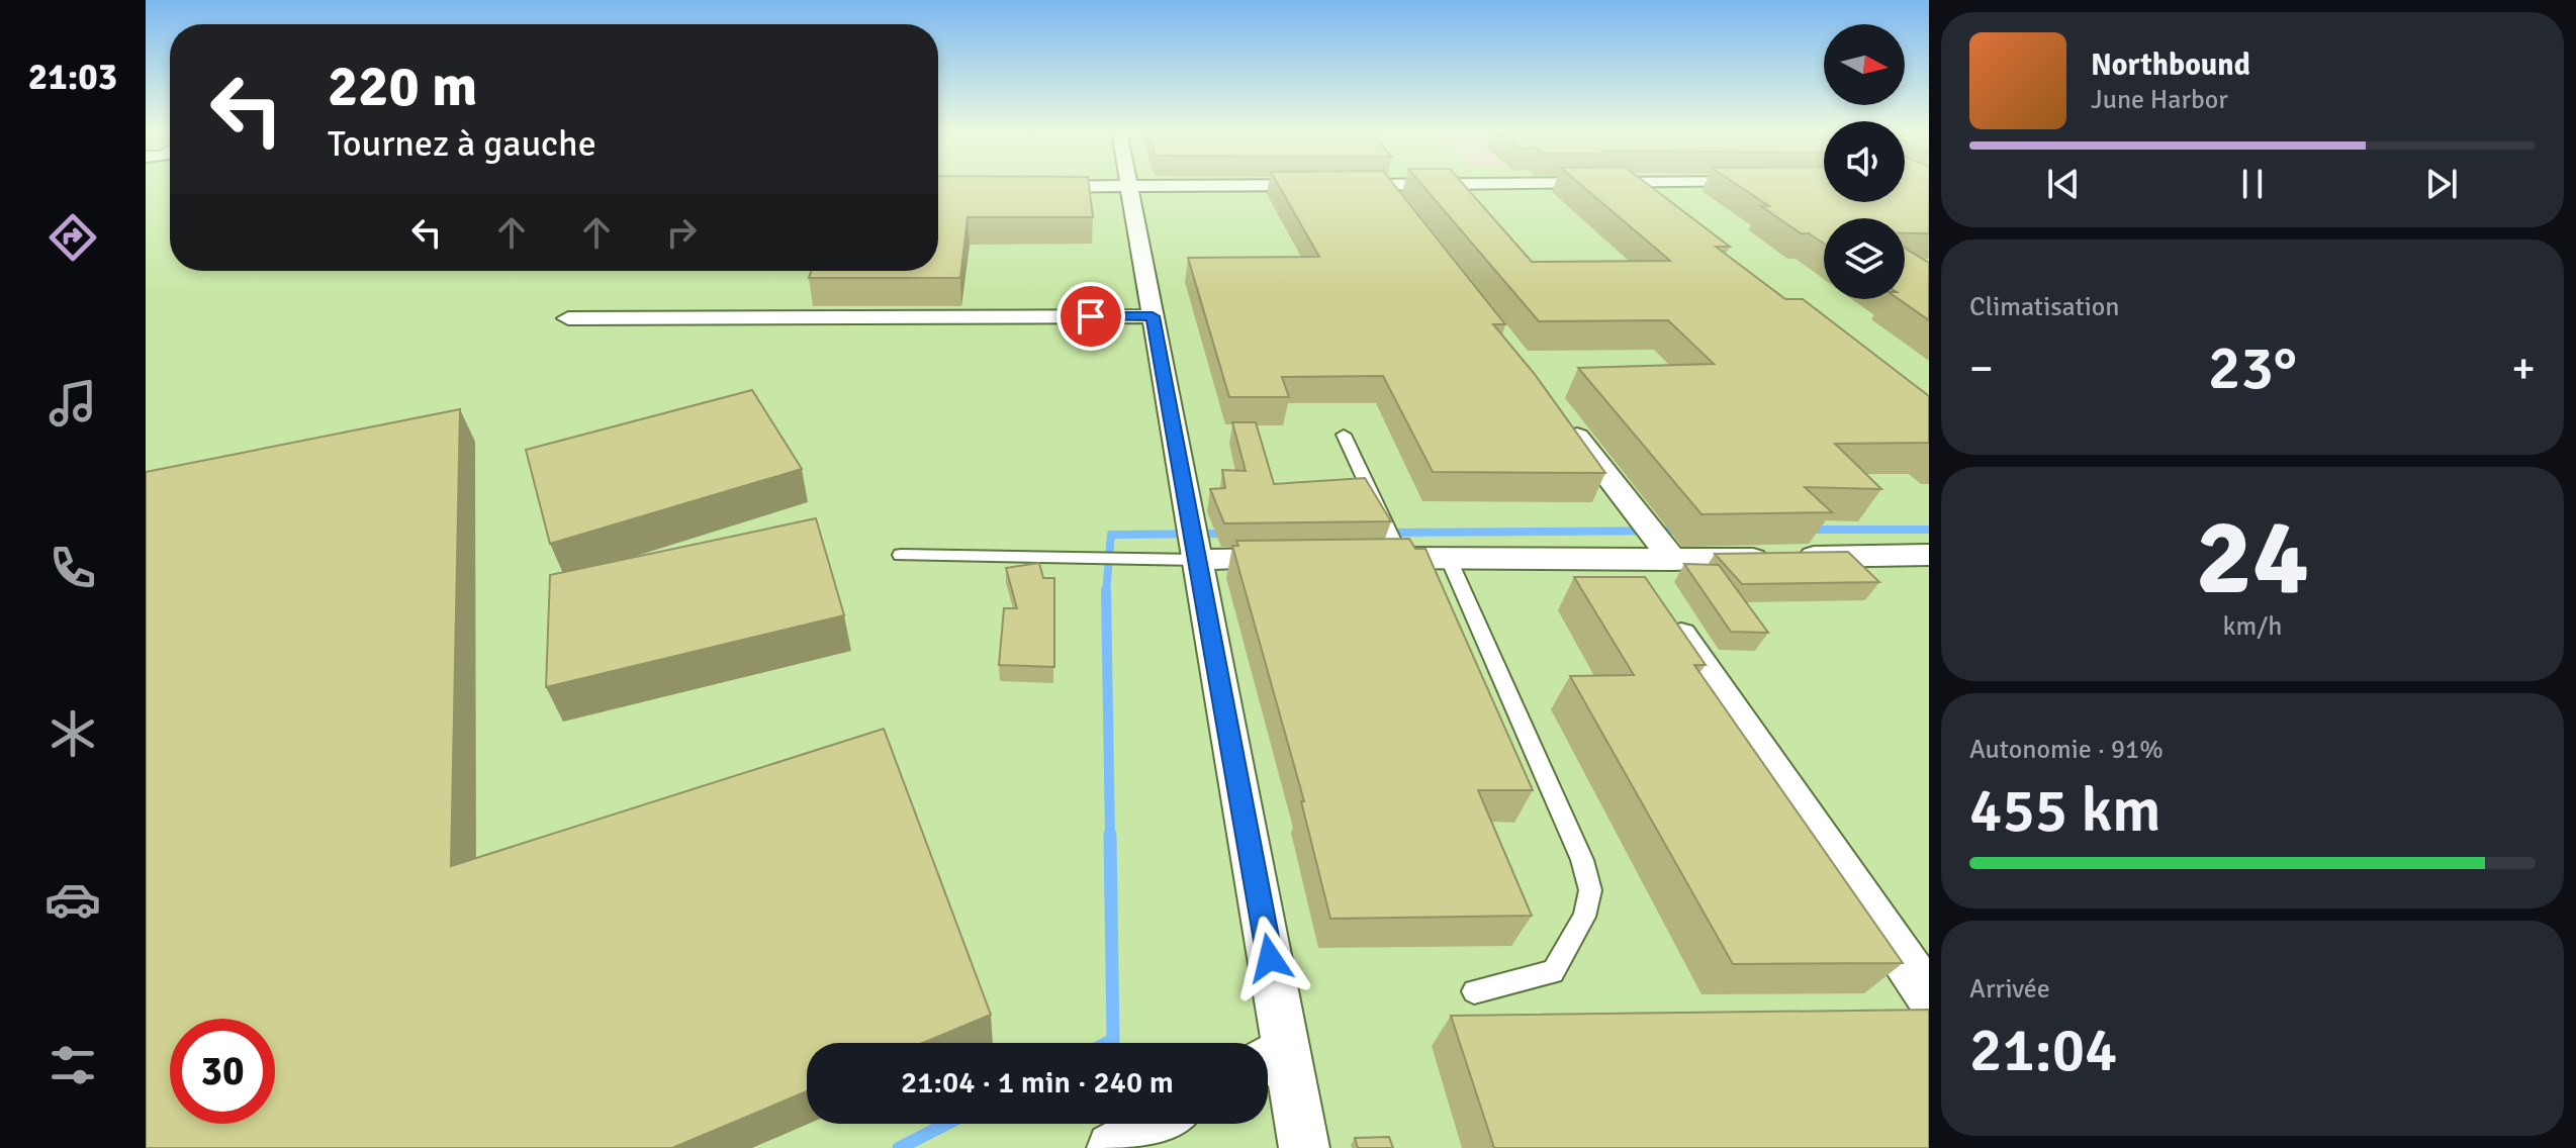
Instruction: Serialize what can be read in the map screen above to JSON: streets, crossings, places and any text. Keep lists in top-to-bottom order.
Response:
{
  "north": "right",
  "page": {
    "tabs": "21:03",
    "turn": ["220 m", "Tournez à gauche"],
    "song": ["Northbound", "June Harbor"],
    "tile": [
      "Climatisation",
      ["24", "km/h"],
      ["Autonomie · 91%", "455 km"],
      ["Arrivée", "21:04"]
    ],
    "heat": ["−", "23°", "+"],
    "limit": "30",
    "trip": "21:04 · 1 min · 240 m"
  }
}
